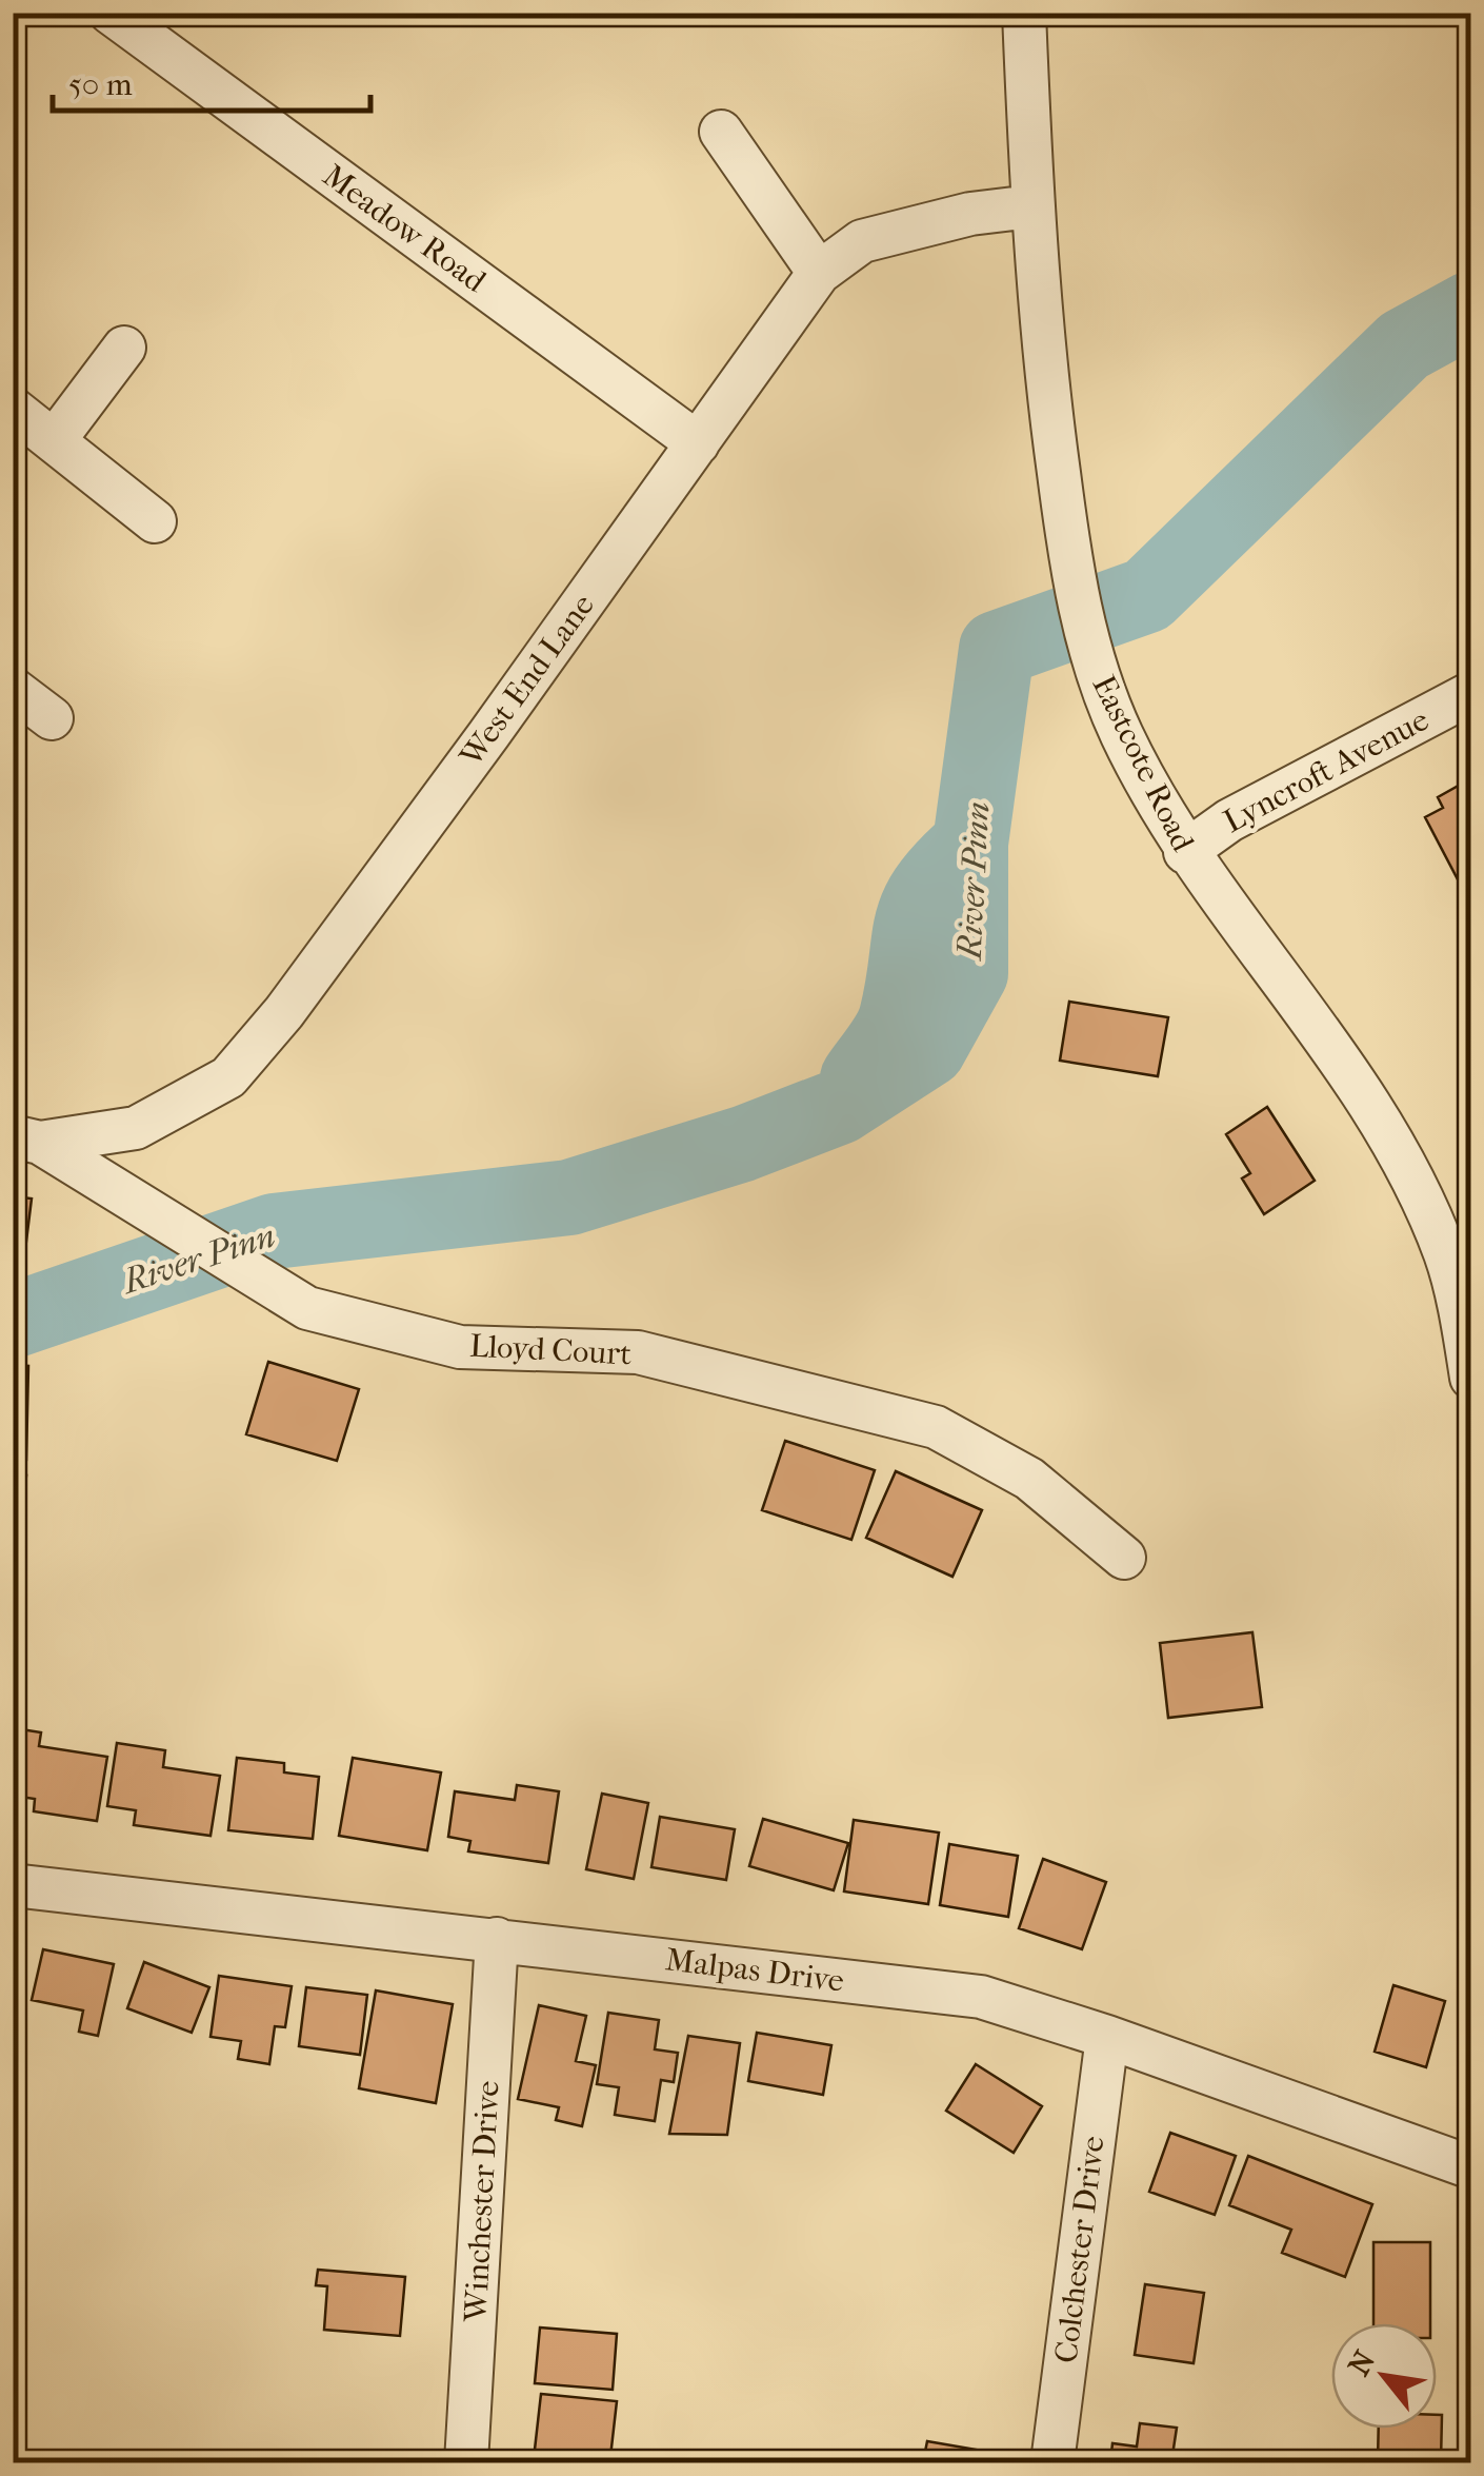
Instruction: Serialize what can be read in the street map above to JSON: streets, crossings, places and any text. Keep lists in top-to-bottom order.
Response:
{
  "streets": {
    "street": [
      "Meadow Road",
      "West End Lane",
      "Eastcote Road",
      "Lyncroft Avenue",
      "Lloyd Court",
      "Malpas Drive",
      "Winchester Drive",
      "Colchester Drive"
    ]
  },
  "crossings": [
    ["Meadow Road", "West End Lane"],
    ["West End Lane", "Eastcote Road"],
    ["West End Lane", "Lloyd Court"],
    ["Eastcote Road", "Lyncroft Avenue"],
    ["Malpas Drive", "Winchester Drive"],
    ["Malpas Drive", "Colchester Drive"]
  ],
  "water": ["River Pinn"],
  "scale_bar": "50 m",
  "north": "top left"
}
